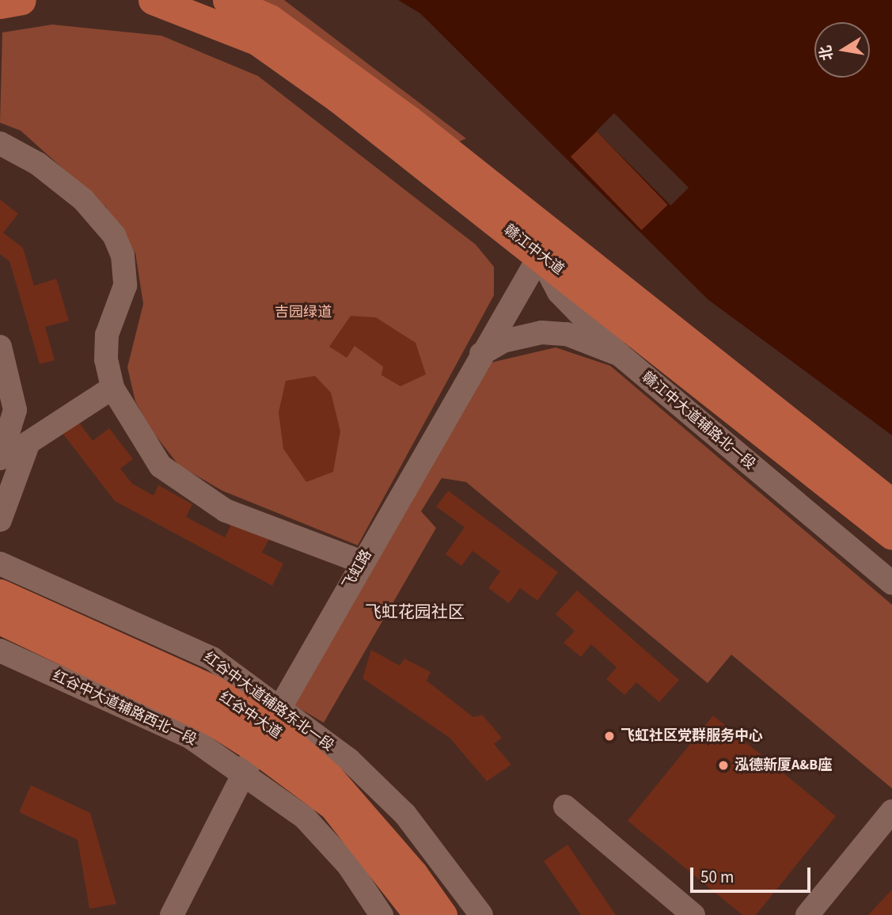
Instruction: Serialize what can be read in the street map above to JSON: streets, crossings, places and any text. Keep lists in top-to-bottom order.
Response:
{
  "streets": {
    "main road": ["赣江中大道", "红谷中大道"],
    "street": [
      "赣江中大道辅路北一段",
      "飞虹路",
      "红谷中大道辅路东北一段",
      "红谷中大道辅路西北一段"
    ]
  },
  "crossings": [
    ["赣江中大道", "飞虹路"],
    ["赣江中大道辅路北一段", "飞虹路"],
    ["飞虹路", "红谷中大道辅路东北一段"],
    ["飞虹路", "红谷中大道辅路西北一段"],
    ["飞虹路", "红谷中大道"],
    ["红谷中大道辅路东北一段", "红谷中大道"]
  ],
  "districts": ["飞虹花园社区"],
  "parks": ["吉园绿道"],
  "places": ["飞虹社区党群服务中心", "泓德新厦A&B座"],
  "scale_bar": "50 m",
  "north": "left"
}
